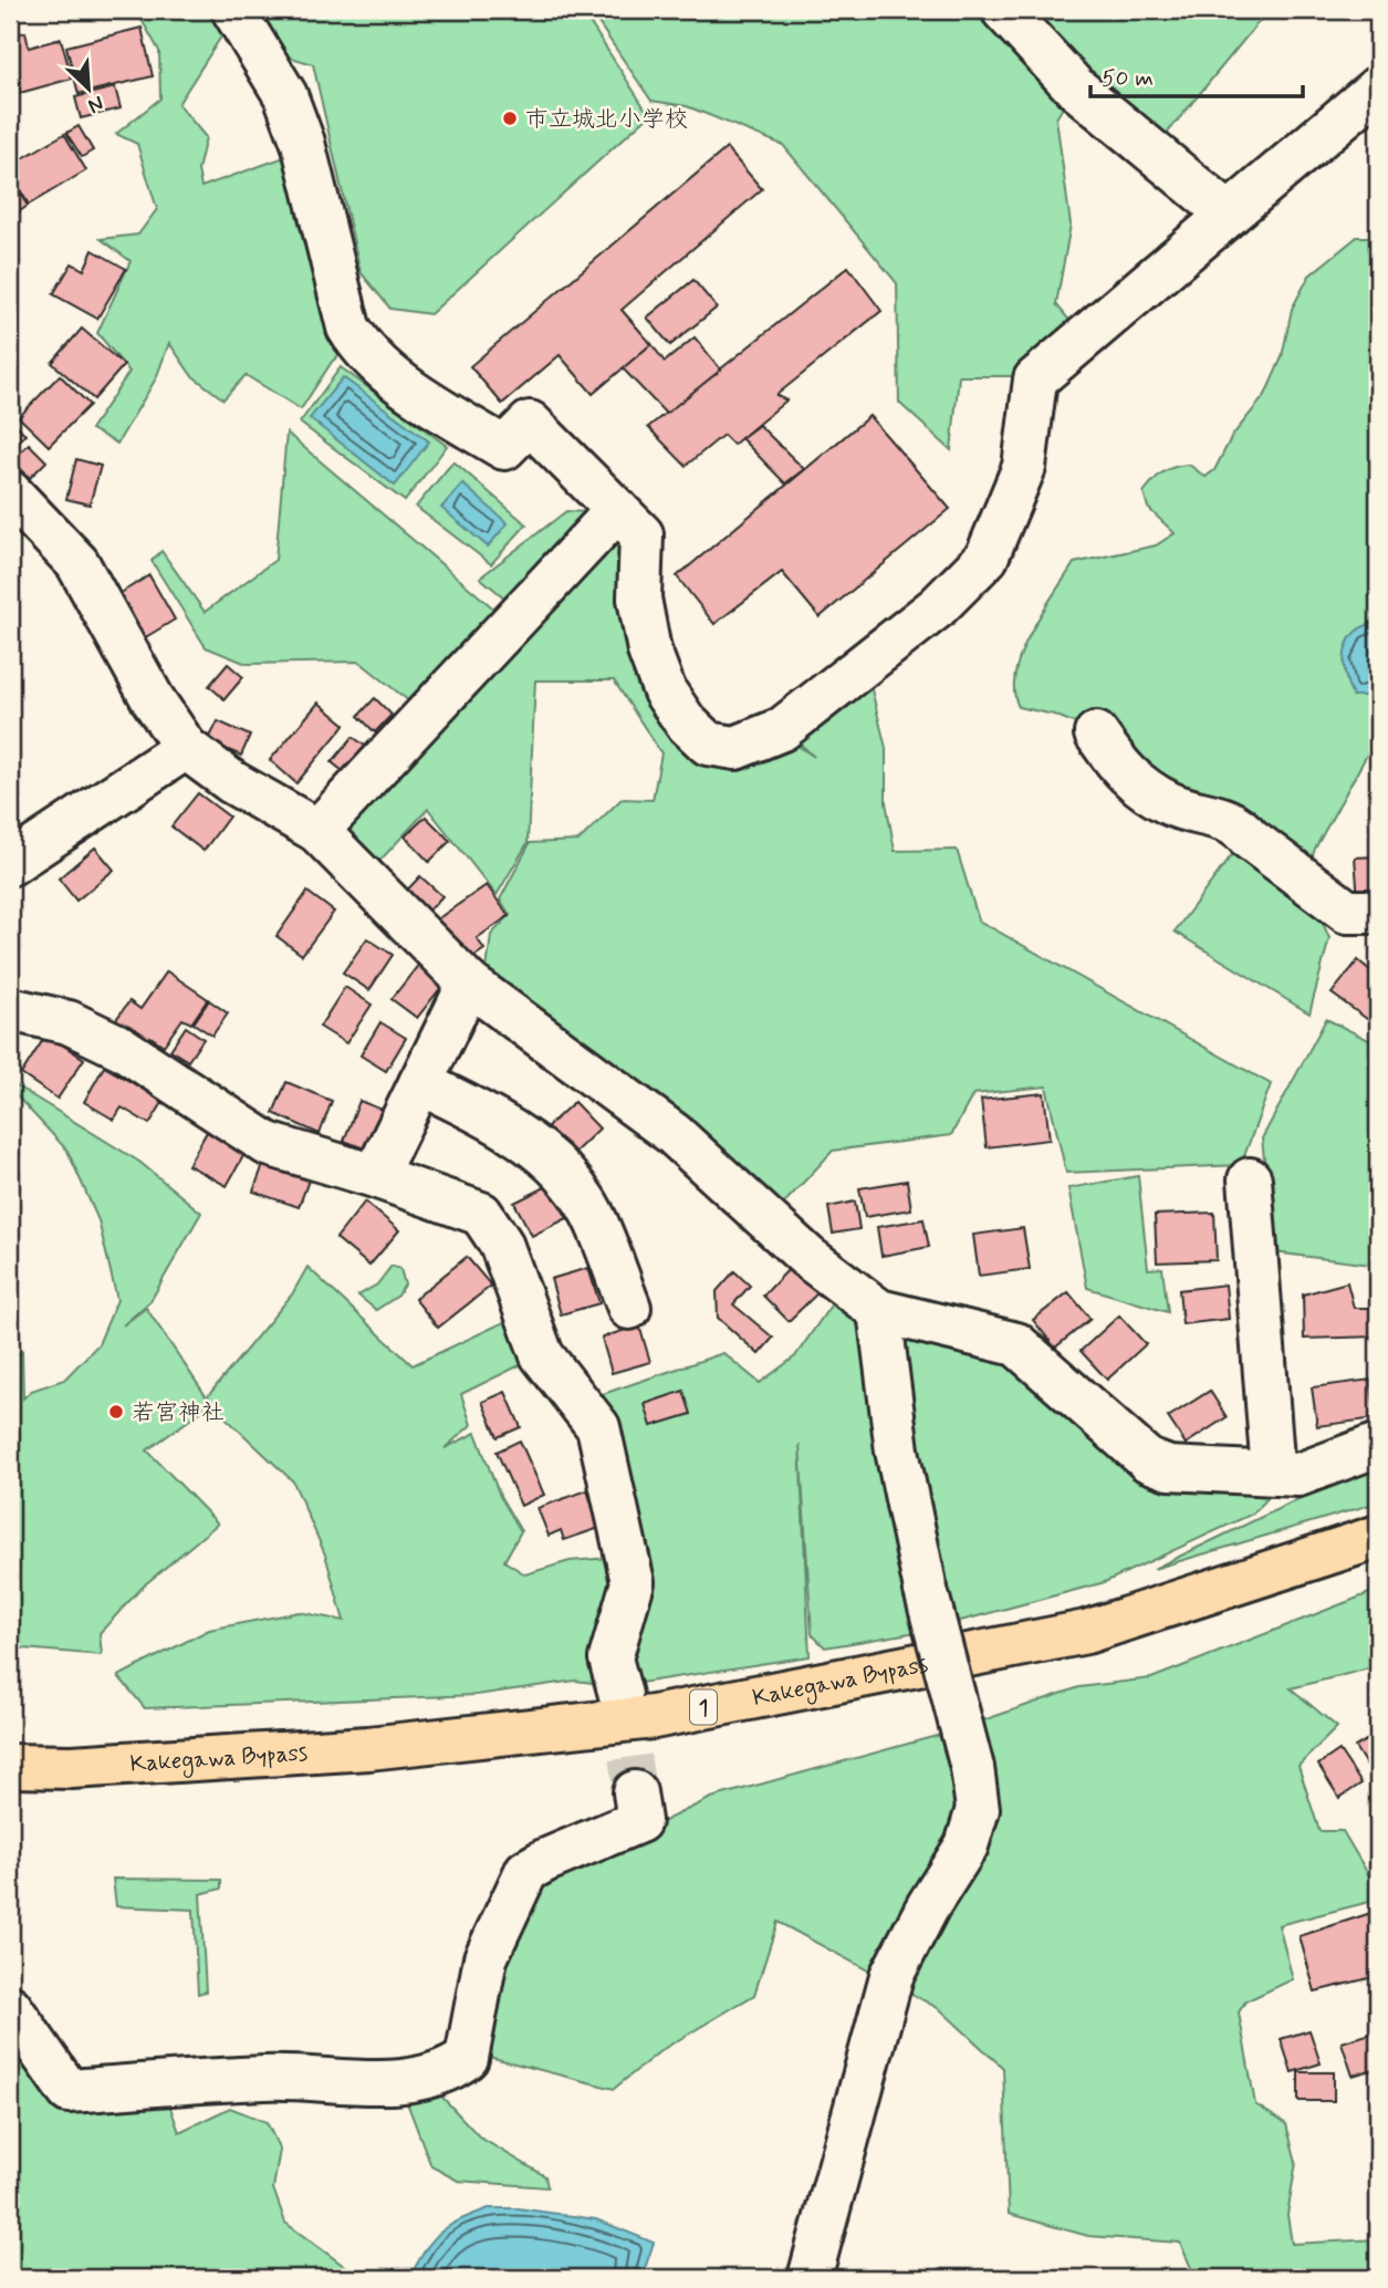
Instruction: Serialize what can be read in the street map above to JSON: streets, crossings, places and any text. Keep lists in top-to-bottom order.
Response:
{
  "streets": {
    "highway": ["Kakegawa Bypass", "1"]
  },
  "places": ["市立城北小学校", "若宮神社"],
  "scale_bar": "50 m",
  "north": "bottom right"
}
